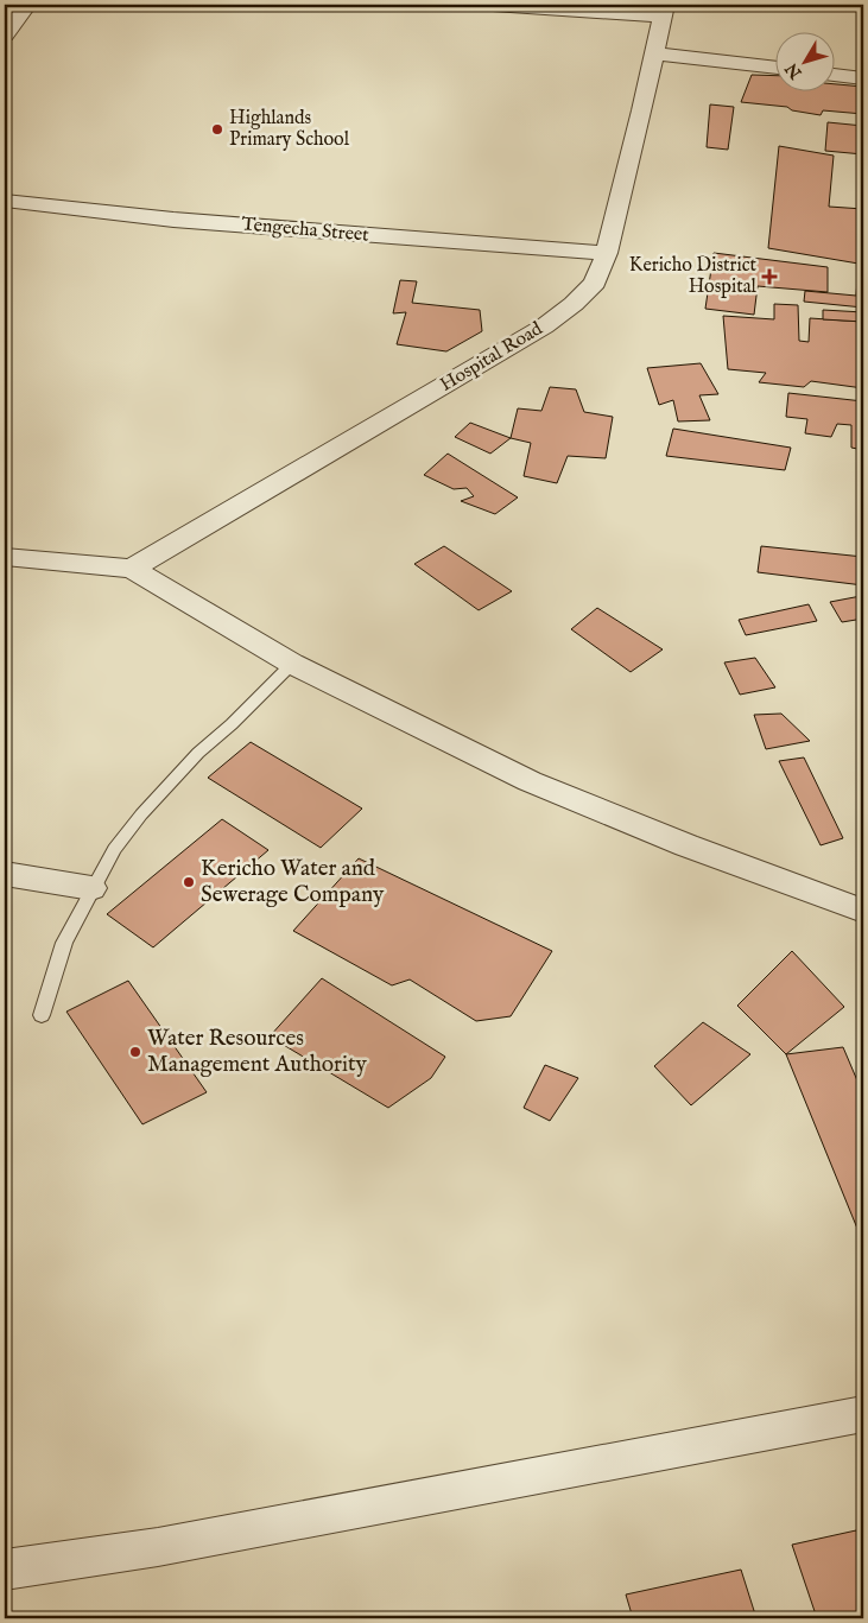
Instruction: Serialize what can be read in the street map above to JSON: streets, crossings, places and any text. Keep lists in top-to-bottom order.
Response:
{
  "streets": {
    "street": ["Tengecha Street", "Hospital Road"]
  },
  "crossings": [
    ["Tengecha Street", "Hospital Road"]
  ],
  "places": {
    "other": ["Highlands Primary School", "Kericho Water and Sewerage Company", "Water Resources Management Authority"],
    "health": ["Kericho District Hospital"]
  },
  "north": "bottom left"
}
